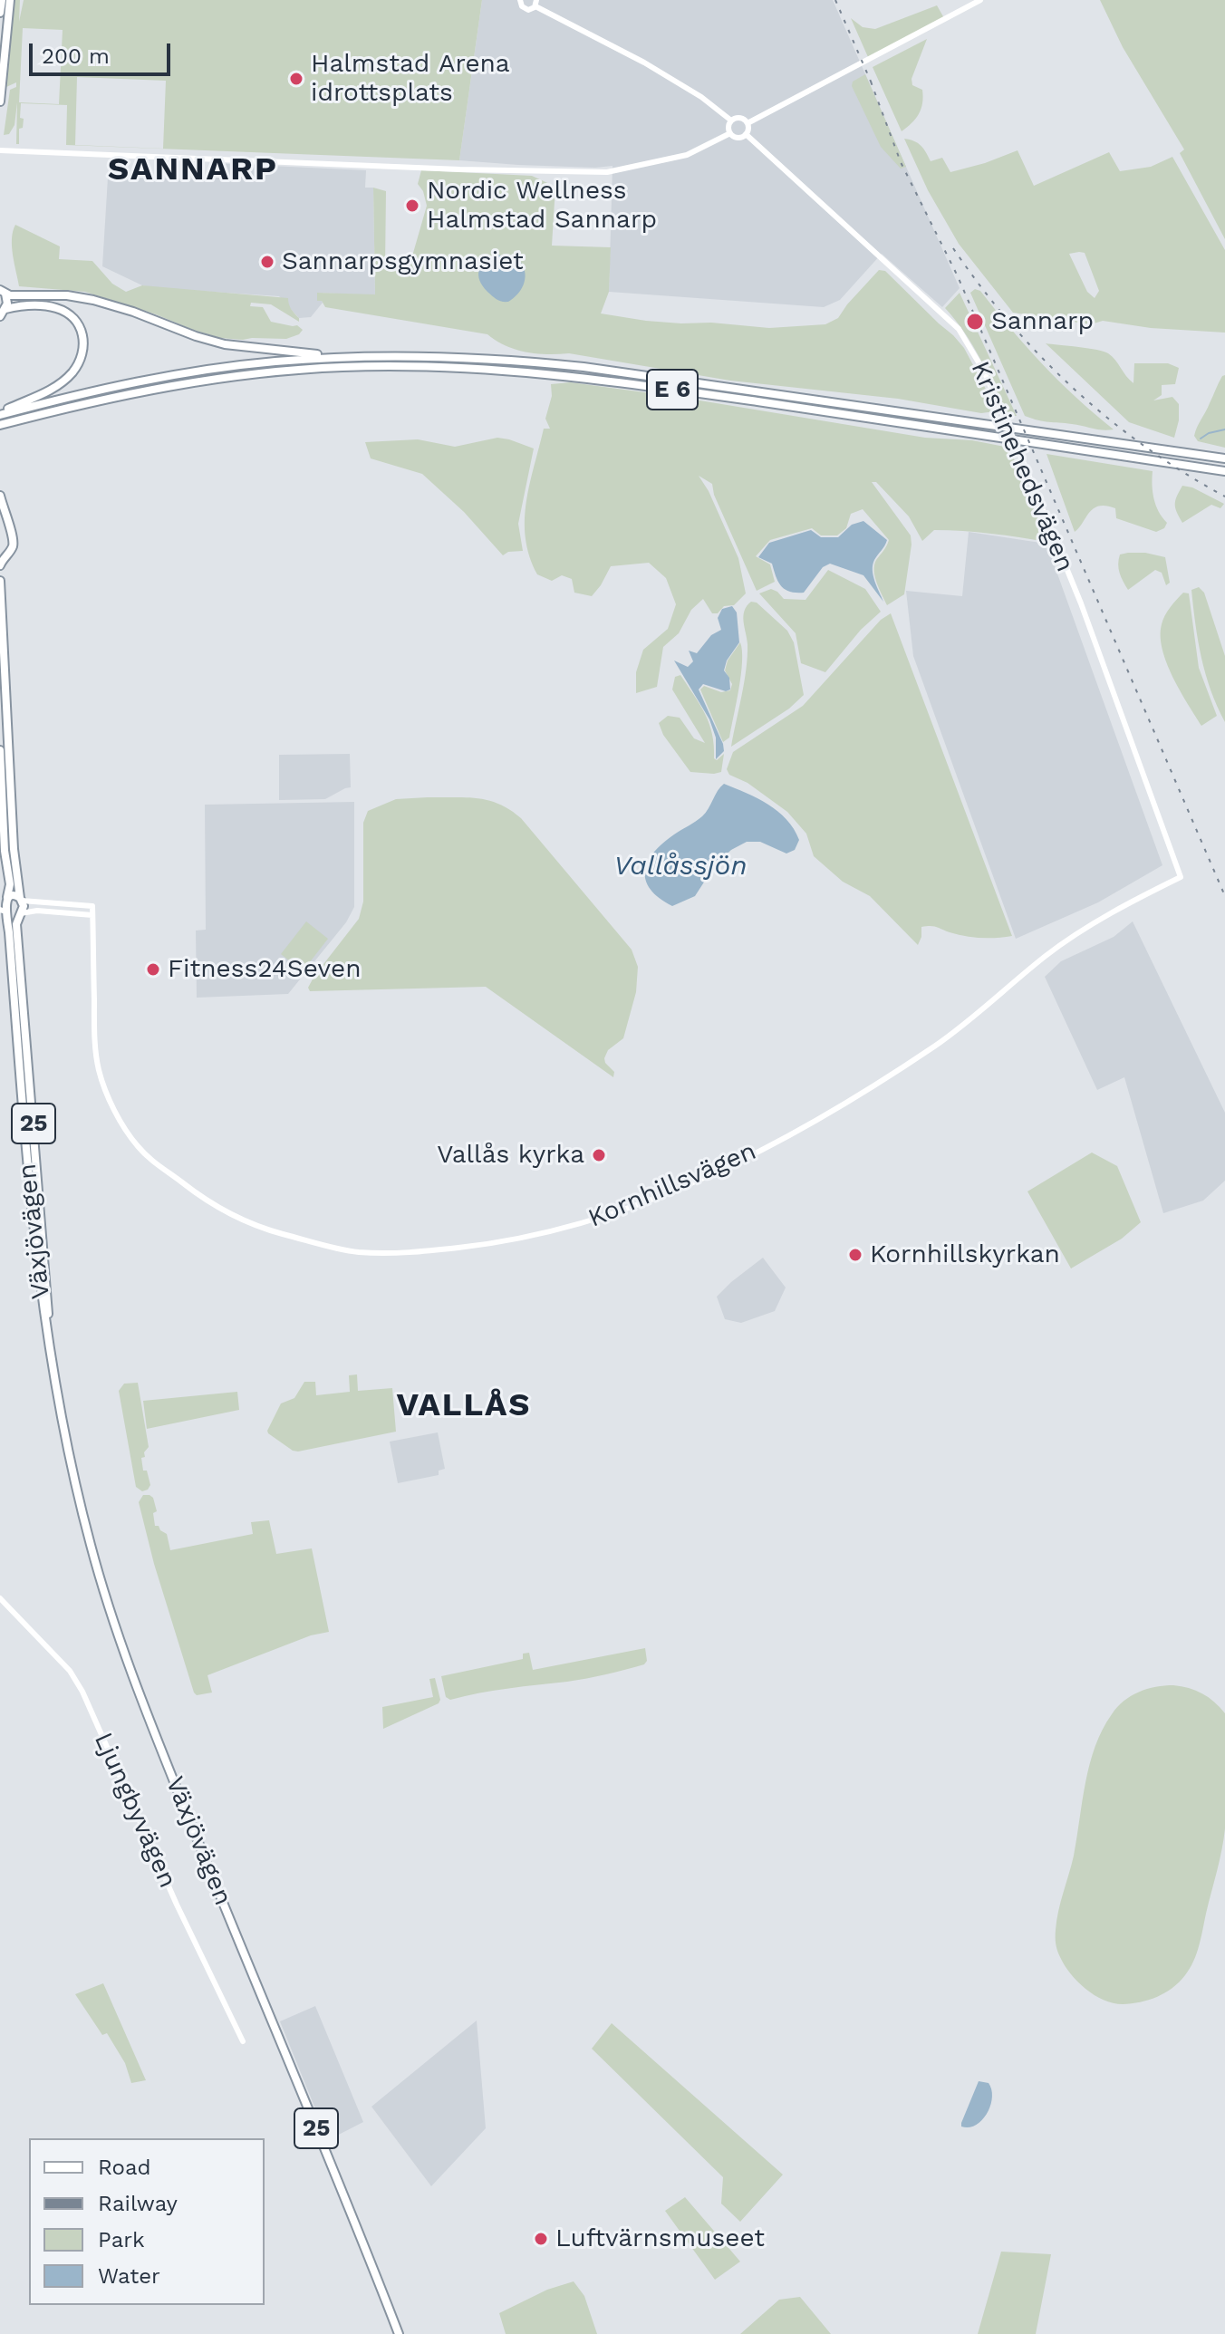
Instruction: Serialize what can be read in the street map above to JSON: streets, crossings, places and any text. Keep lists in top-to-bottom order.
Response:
{
  "streets": {
    "highway": ["E 6", "25", "Växjövägen"],
    "street": ["Kristinehedsvägen", "Kornhillsvägen", "Ljungbyvägen"]
  },
  "crossings": [
    ["Kristinehedsvägen", "Kornhillsvägen"],
    ["Kornhillsvägen", "Växjövägen"]
  ],
  "districts": ["SANNARP", "VALLÅS"],
  "water": ["Vallåssjön"],
  "places": [
    "Halmstad Arena idrottsplats",
    "Nordic Wellness Halmstad Sannarp",
    "Sannarpsgymnasiet",
    "Sannarp",
    "Fitness24Seven",
    "Vallås kyrka",
    "Kornhillskyrkan",
    "Luftvärnsmuseet"
  ],
  "legend": [
    "Road",
    "Railway",
    "Park",
    "Water"
  ],
  "scale_bar": "200 m"
}
